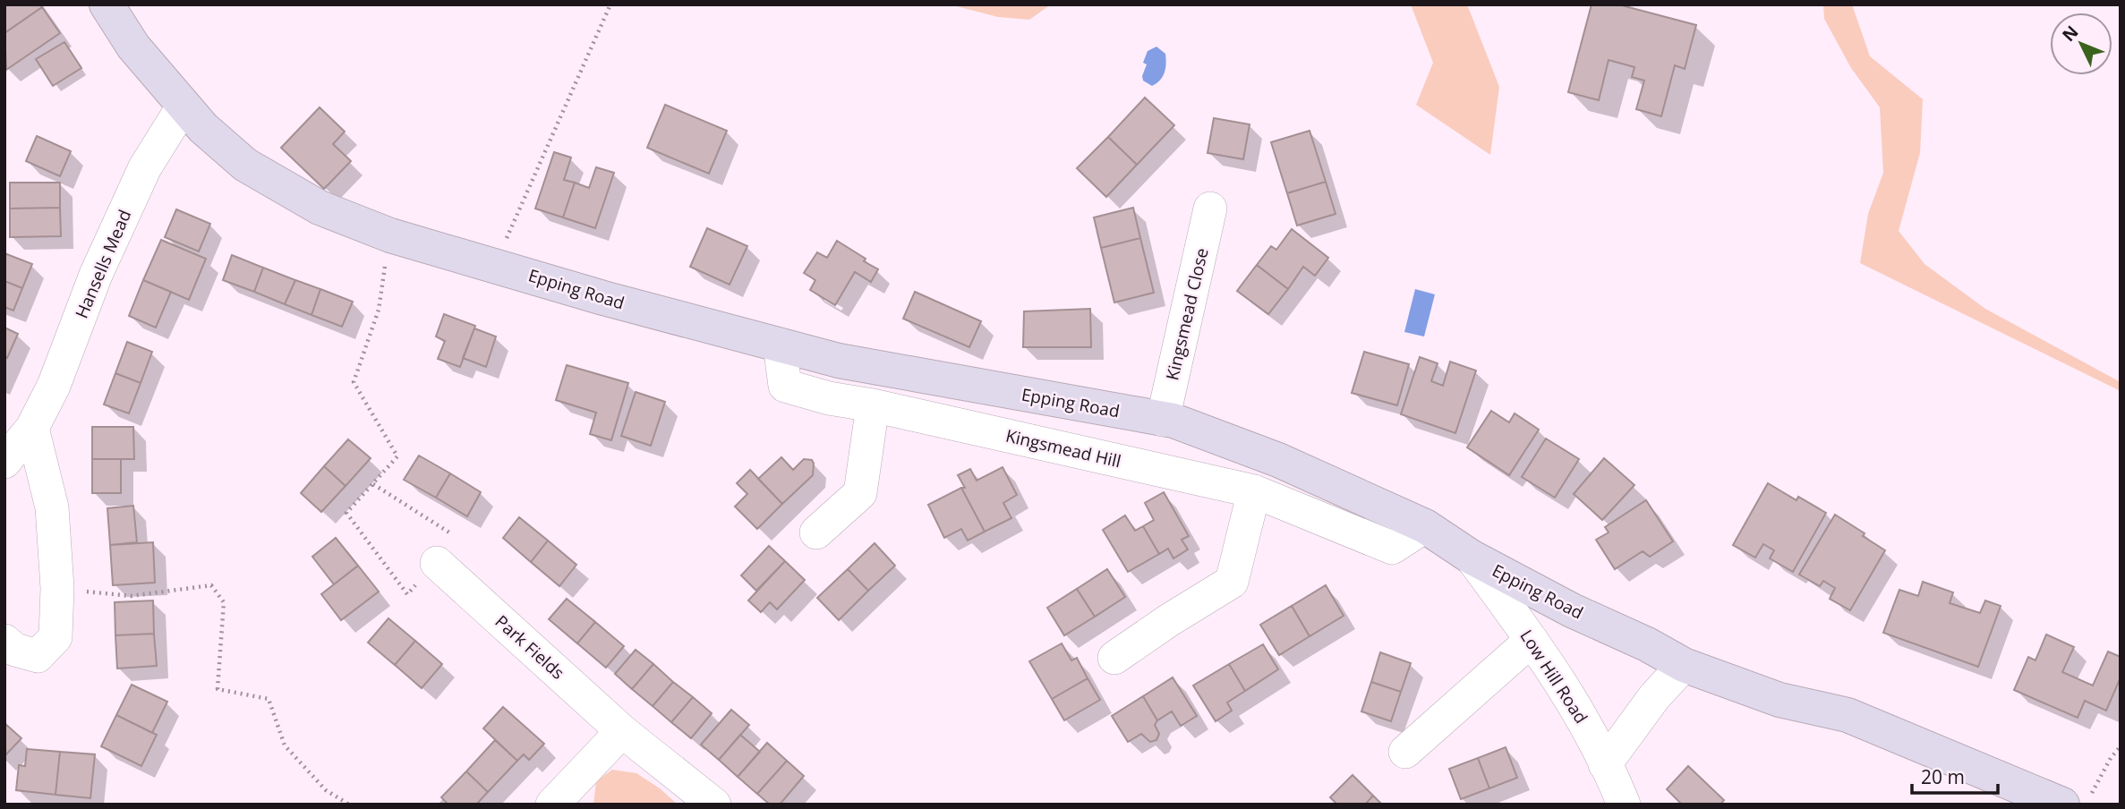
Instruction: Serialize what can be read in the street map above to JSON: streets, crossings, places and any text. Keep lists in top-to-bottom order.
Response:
{
  "streets": {
    "main road": ["Epping Road"],
    "street": [
      "Hansells Mead",
      "Kingsmead Close",
      "Kingsmead Hill",
      "Park Fields",
      "Low Hill Road"
    ]
  },
  "crossings": [
    ["Hansells Mead", "Epping Road"],
    ["Epping Road", "Kingsmead Close"],
    ["Epping Road", "Kingsmead Hill"],
    ["Epping Road", "Low Hill Road"]
  ],
  "scale_bar": "20 m",
  "north": "top left"
}
